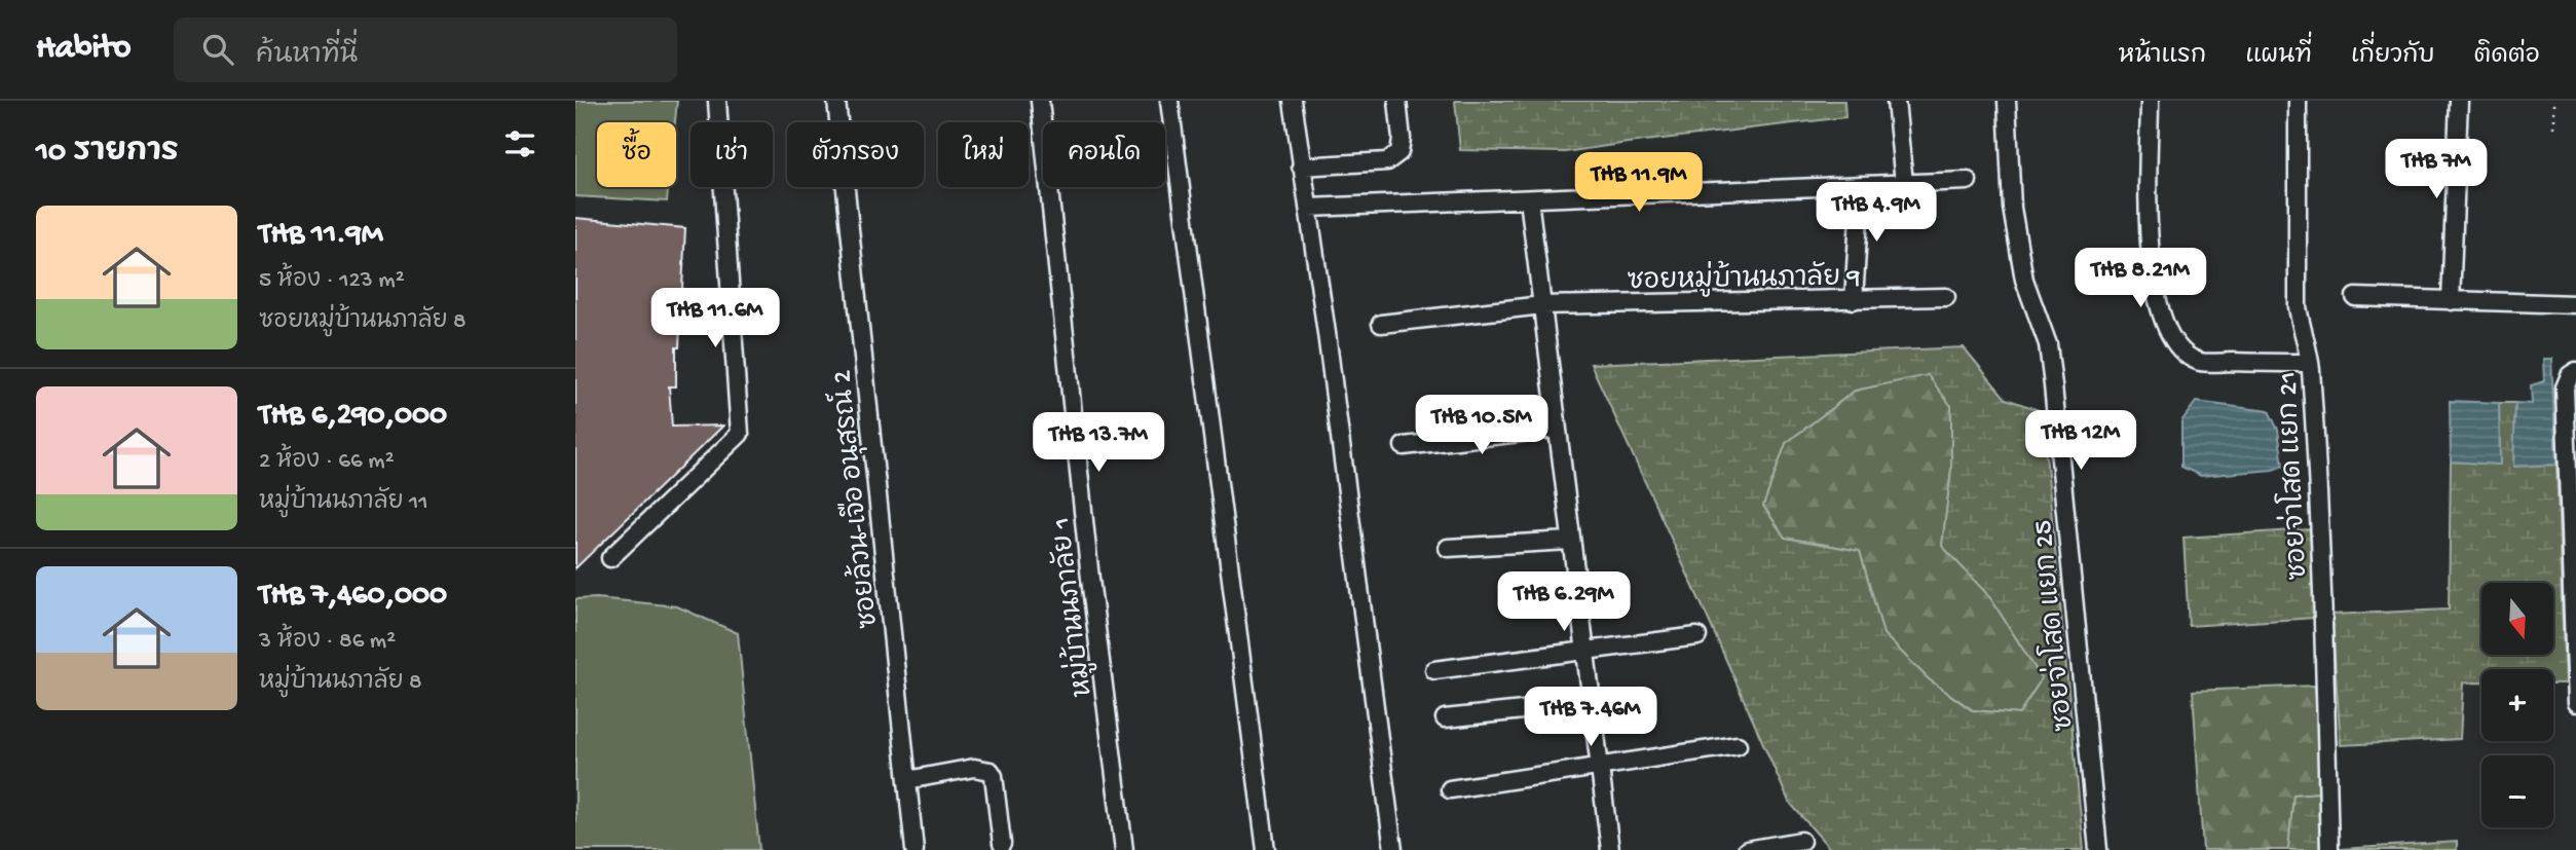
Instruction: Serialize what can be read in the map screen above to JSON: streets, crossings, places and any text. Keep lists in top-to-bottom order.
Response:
{
  "streets": {
    "street": [
      "ซอยหมู่บ้านนภาลัย 9",
      "ซอยจ่าโสด แยก 21",
      "ซอยล้วน-เจือ อนุสรณ์ 2",
      "หมู่บ้านนภาลัย 1",
      "ซอยจ่าโสด แยก 25"
    ]
  },
  "north": "bottom",
  "page": {
    "header": "Habito",
    "search": "ค้นหาที่นี่",
    "nav": [
      "หน้าแรก",
      "แผนที่",
      "เกี่ยวกับ",
      "ติดต่อ"
    ],
    "heading": "10 รายการ",
    "chip": [
      "ซื้อ",
      "เช่า",
      "ตัวกรอง",
      "ใหม่",
      "คอนโด"
    ],
    "price": [
      "THB 7M",
      "THB 11.9M",
      "THB 4.9M",
      "THB 8.21M",
      "THB 11.6M",
      "THB 10.5M",
      "THB 12M",
      "THB 13.7M",
      "THB 6.29M",
      "THB 7.46M"
    ],
    "list": [
      {
        "name": "THB 11.9M",
        "note": "5 ห้อง · 123 m² · ซอยหมู่บ้านนภาลัย 8"
      },
      {
        "name": "THB 6,290,000",
        "note": "2 ห้อง · 66 m² · หมู่บ้านนภาลัย 11"
      },
      {
        "name": "THB 7,460,000",
        "note": "3 ห้อง · 86 m² · หมู่บ้านนภาลัย 8"
      }
    ],
    "map_buttons": ["+", "−"]
  }
}
